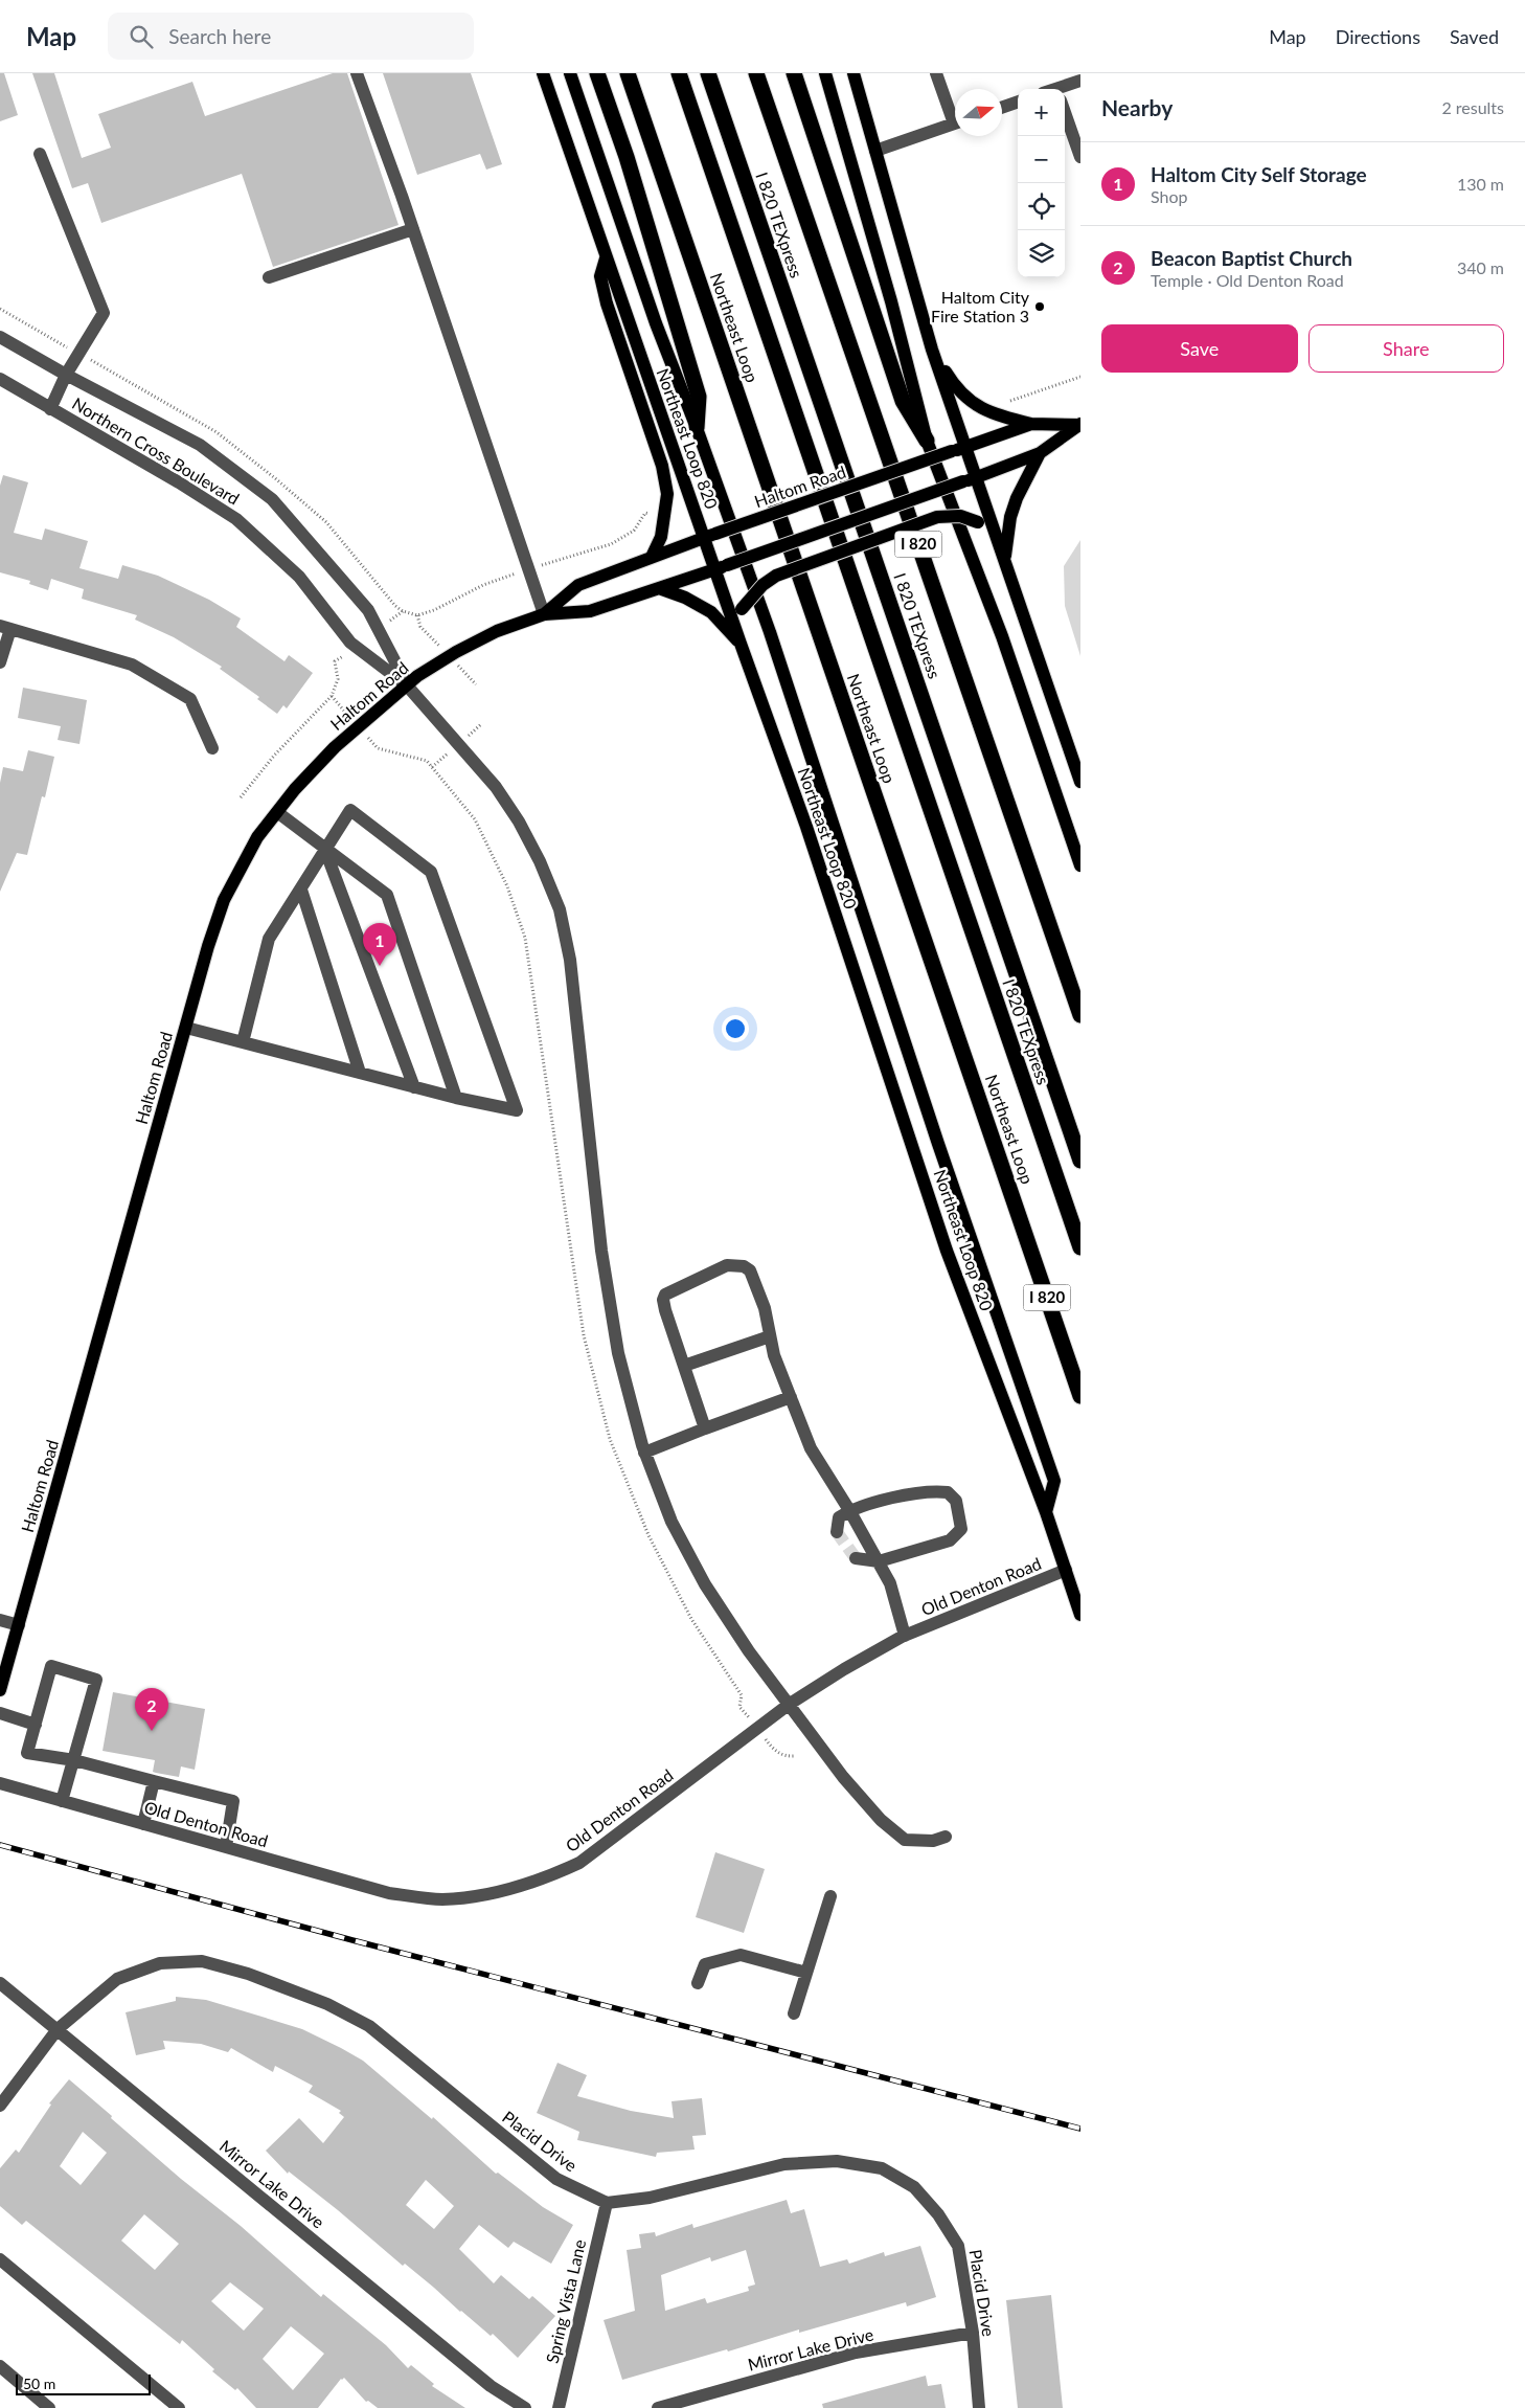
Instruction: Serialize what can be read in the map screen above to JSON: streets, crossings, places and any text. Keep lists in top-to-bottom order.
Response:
{
  "streets": {
    "highway": ["I 820 TEXpress", "Northeast Loop", "I 820"],
    "main road": ["Northeast Loop 820", "Haltom Road"],
    "street": [
      "Northern Cross Boulevard",
      "Old Denton Road",
      "Placid Drive",
      "Mirror Lake Drive",
      "Spring Vista Lane"
    ]
  },
  "crossings": [
    ["Northeast Loop 820", "Haltom Road"],
    ["Northeast Loop 820", "Old Denton Road"],
    ["Northern Cross Boulevard", "Haltom Road"],
    ["Placid Drive", "Mirror Lake Drive"],
    ["Placid Drive", "Spring Vista Lane"]
  ],
  "places": ["Haltom City Fire Station 3"],
  "scale_bar": "50 m",
  "north": "right",
  "page": {
    "header": "Map",
    "search": "Search here",
    "nav": ["Map", "Directions", "Saved"],
    "heading": ["Nearby", "2 results"],
    "map_buttons": ["+", "−"],
    "list": [
      {
        "mark": "1",
        "name": "Haltom City Self Storage",
        "note": "Shop",
        "value": "130 m"
      },
      {
        "mark": "2",
        "name": "Beacon Baptist Church",
        "note": "Temple · Old Denton Road",
        "value": "340 m"
      }
    ],
    "buttons": ["Save", "Share"],
    "pins": ["1", "2"],
    "scale": "50 m"
  }
}
